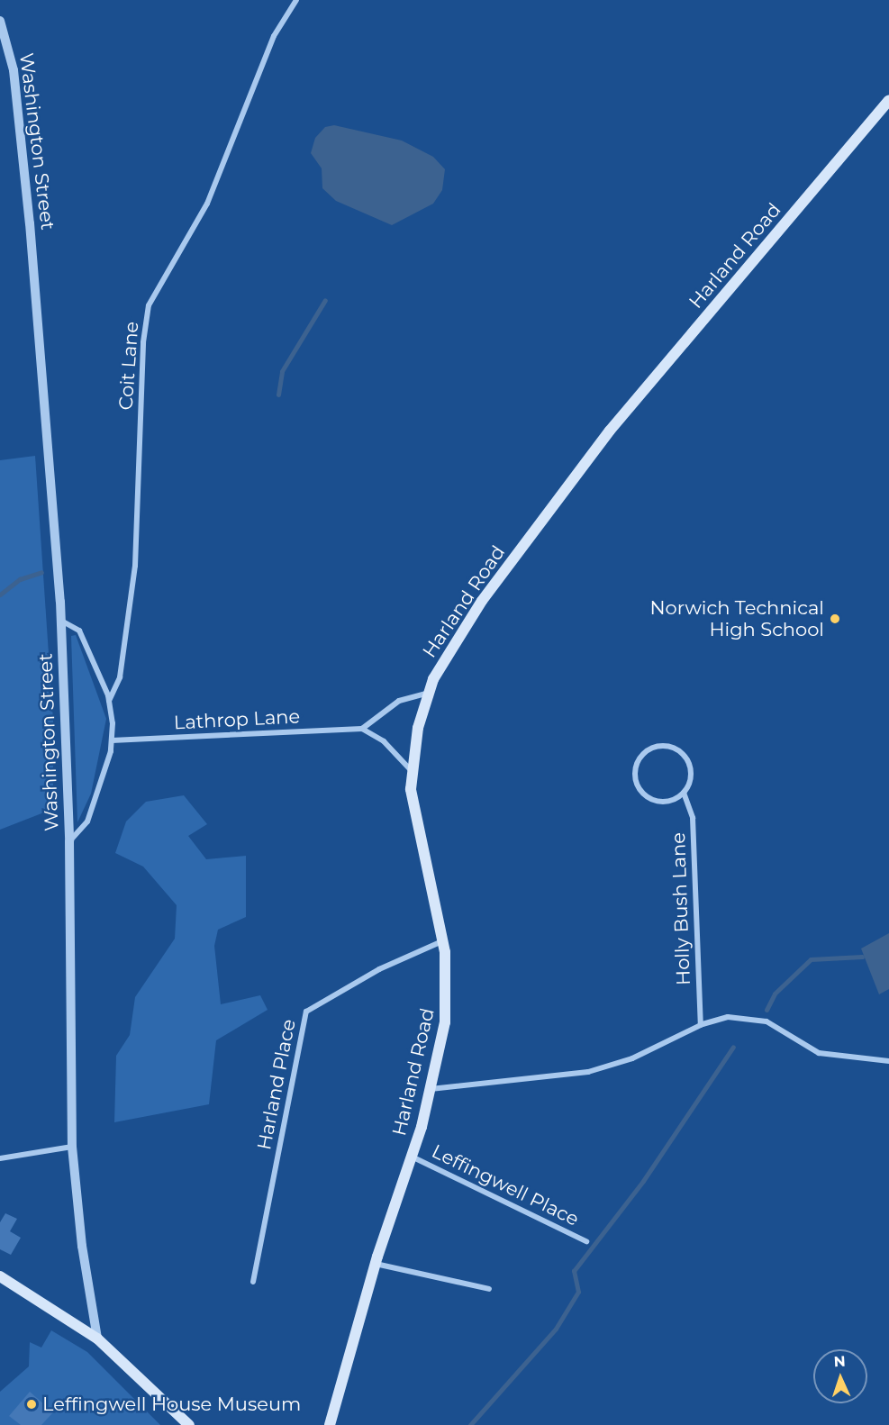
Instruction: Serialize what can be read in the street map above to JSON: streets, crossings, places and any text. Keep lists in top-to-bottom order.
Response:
{
  "streets": {
    "main road": ["Harland Road"],
    "street": [
      "Washington Street",
      "Coit Lane",
      "Lathrop Lane",
      "Holly Bush Lane",
      "Harland Place",
      "Leffingwell Place"
    ]
  },
  "crossings": [
    ["Harland Road", "Harland Place"],
    ["Harland Road", "Leffingwell Place"]
  ],
  "places": ["Norwich Technical High School", "Leffingwell House Museum"],
  "north": "top"
}
